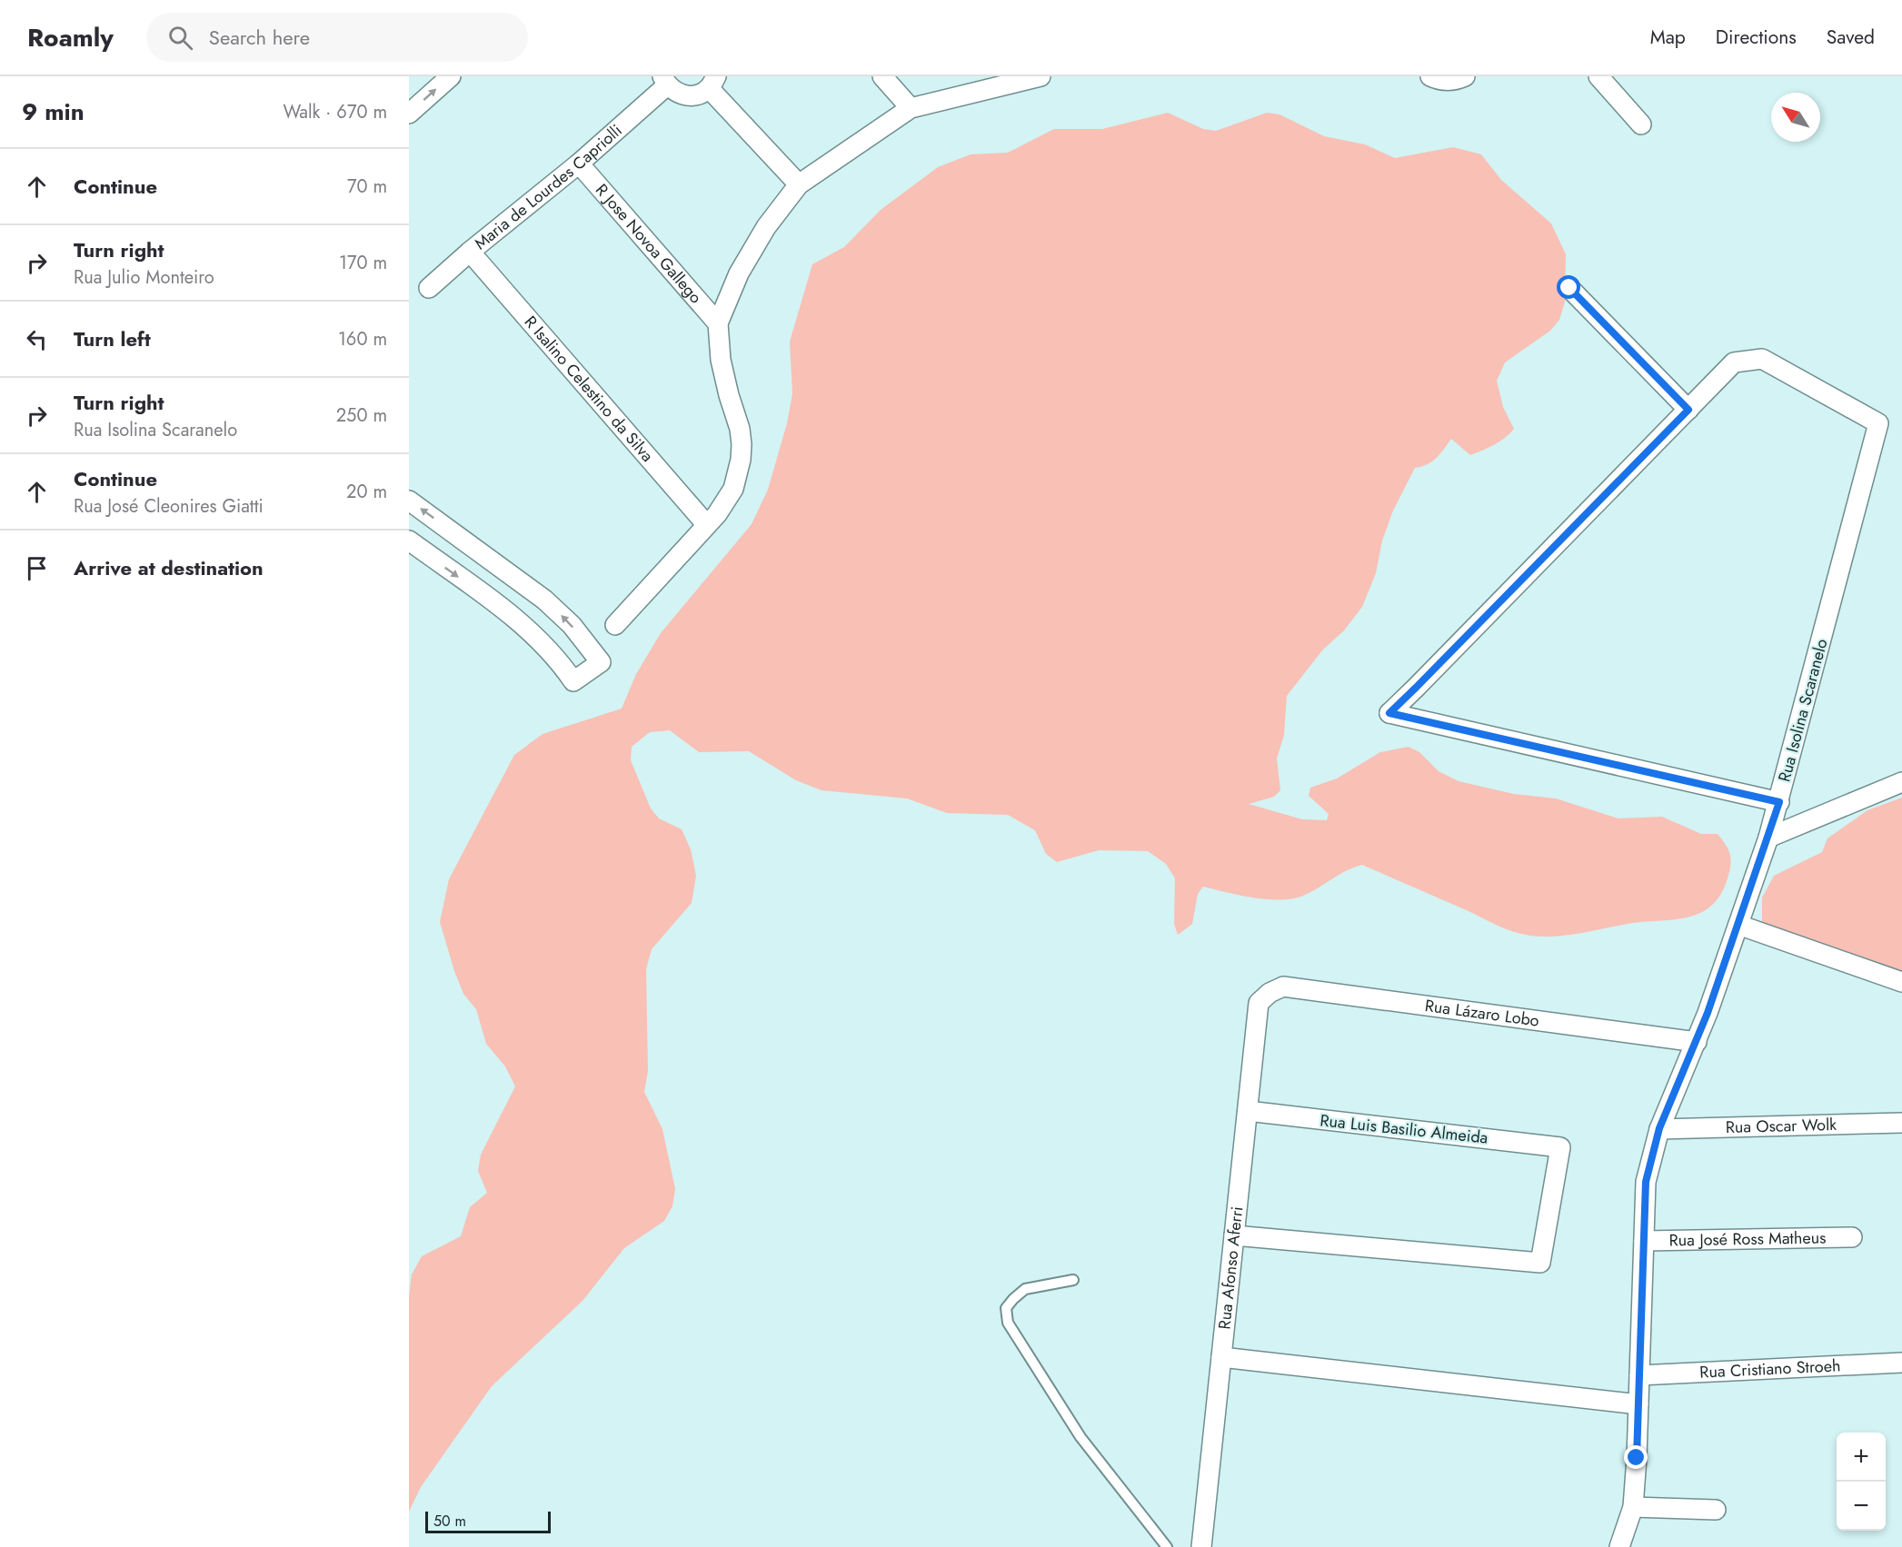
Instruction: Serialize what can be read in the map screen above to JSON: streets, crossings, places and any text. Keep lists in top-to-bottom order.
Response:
{
  "streets": {
    "street": [
      "Maria de Lourdes Capriolli",
      "R Jose Novoa Gallego",
      "R Isalino Celestino da Silva",
      "Rua Isolina Scaranelo",
      "Rua Lázaro Lobo",
      "Rua Oscar Wolk",
      "Rua Luis Basilio Almeida",
      "Rua José Ross Matheus",
      "Rua Afonso Aferri",
      "Rua Cristiano Stroeh"
    ]
  },
  "crossings": [
    ["Maria de Lourdes Capriolli", "R Jose Novoa Gallego"],
    ["Maria de Lourdes Capriolli", "R Isalino Celestino da Silva"],
    ["Rua Isolina Scaranelo", "Rua Lázaro Lobo"],
    ["Rua Isolina Scaranelo", "Rua Oscar Wolk"],
    ["Rua Isolina Scaranelo", "Rua José Ross Matheus"],
    ["Rua Isolina Scaranelo", "Rua Cristiano Stroeh"],
    ["Rua Lázaro Lobo", "Rua Afonso Aferri"],
    ["Rua Luis Basilio Almeida", "Rua Afonso Aferri"]
  ],
  "scale_bar": "50 m",
  "north": "top left",
  "page": {
    "header": "Roamly",
    "search": "Search here",
    "nav": ["Map", "Directions", "Saved"],
    "heading": ["9 min", "Walk · 670 m"],
    "list": [
      ["Continue", "70 m"],
      ["Turn right", "Rua Julio Monteiro", "170 m"],
      ["Turn left", "160 m"],
      ["Turn right", "Rua Isolina Scaranelo", "250 m"],
      ["Continue", "Rua José Cleonires Giatti", "20 m"],
      "Arrive at destination"
    ],
    "map_buttons": ["+", "−"],
    "scale": "50 m"
  }
}
